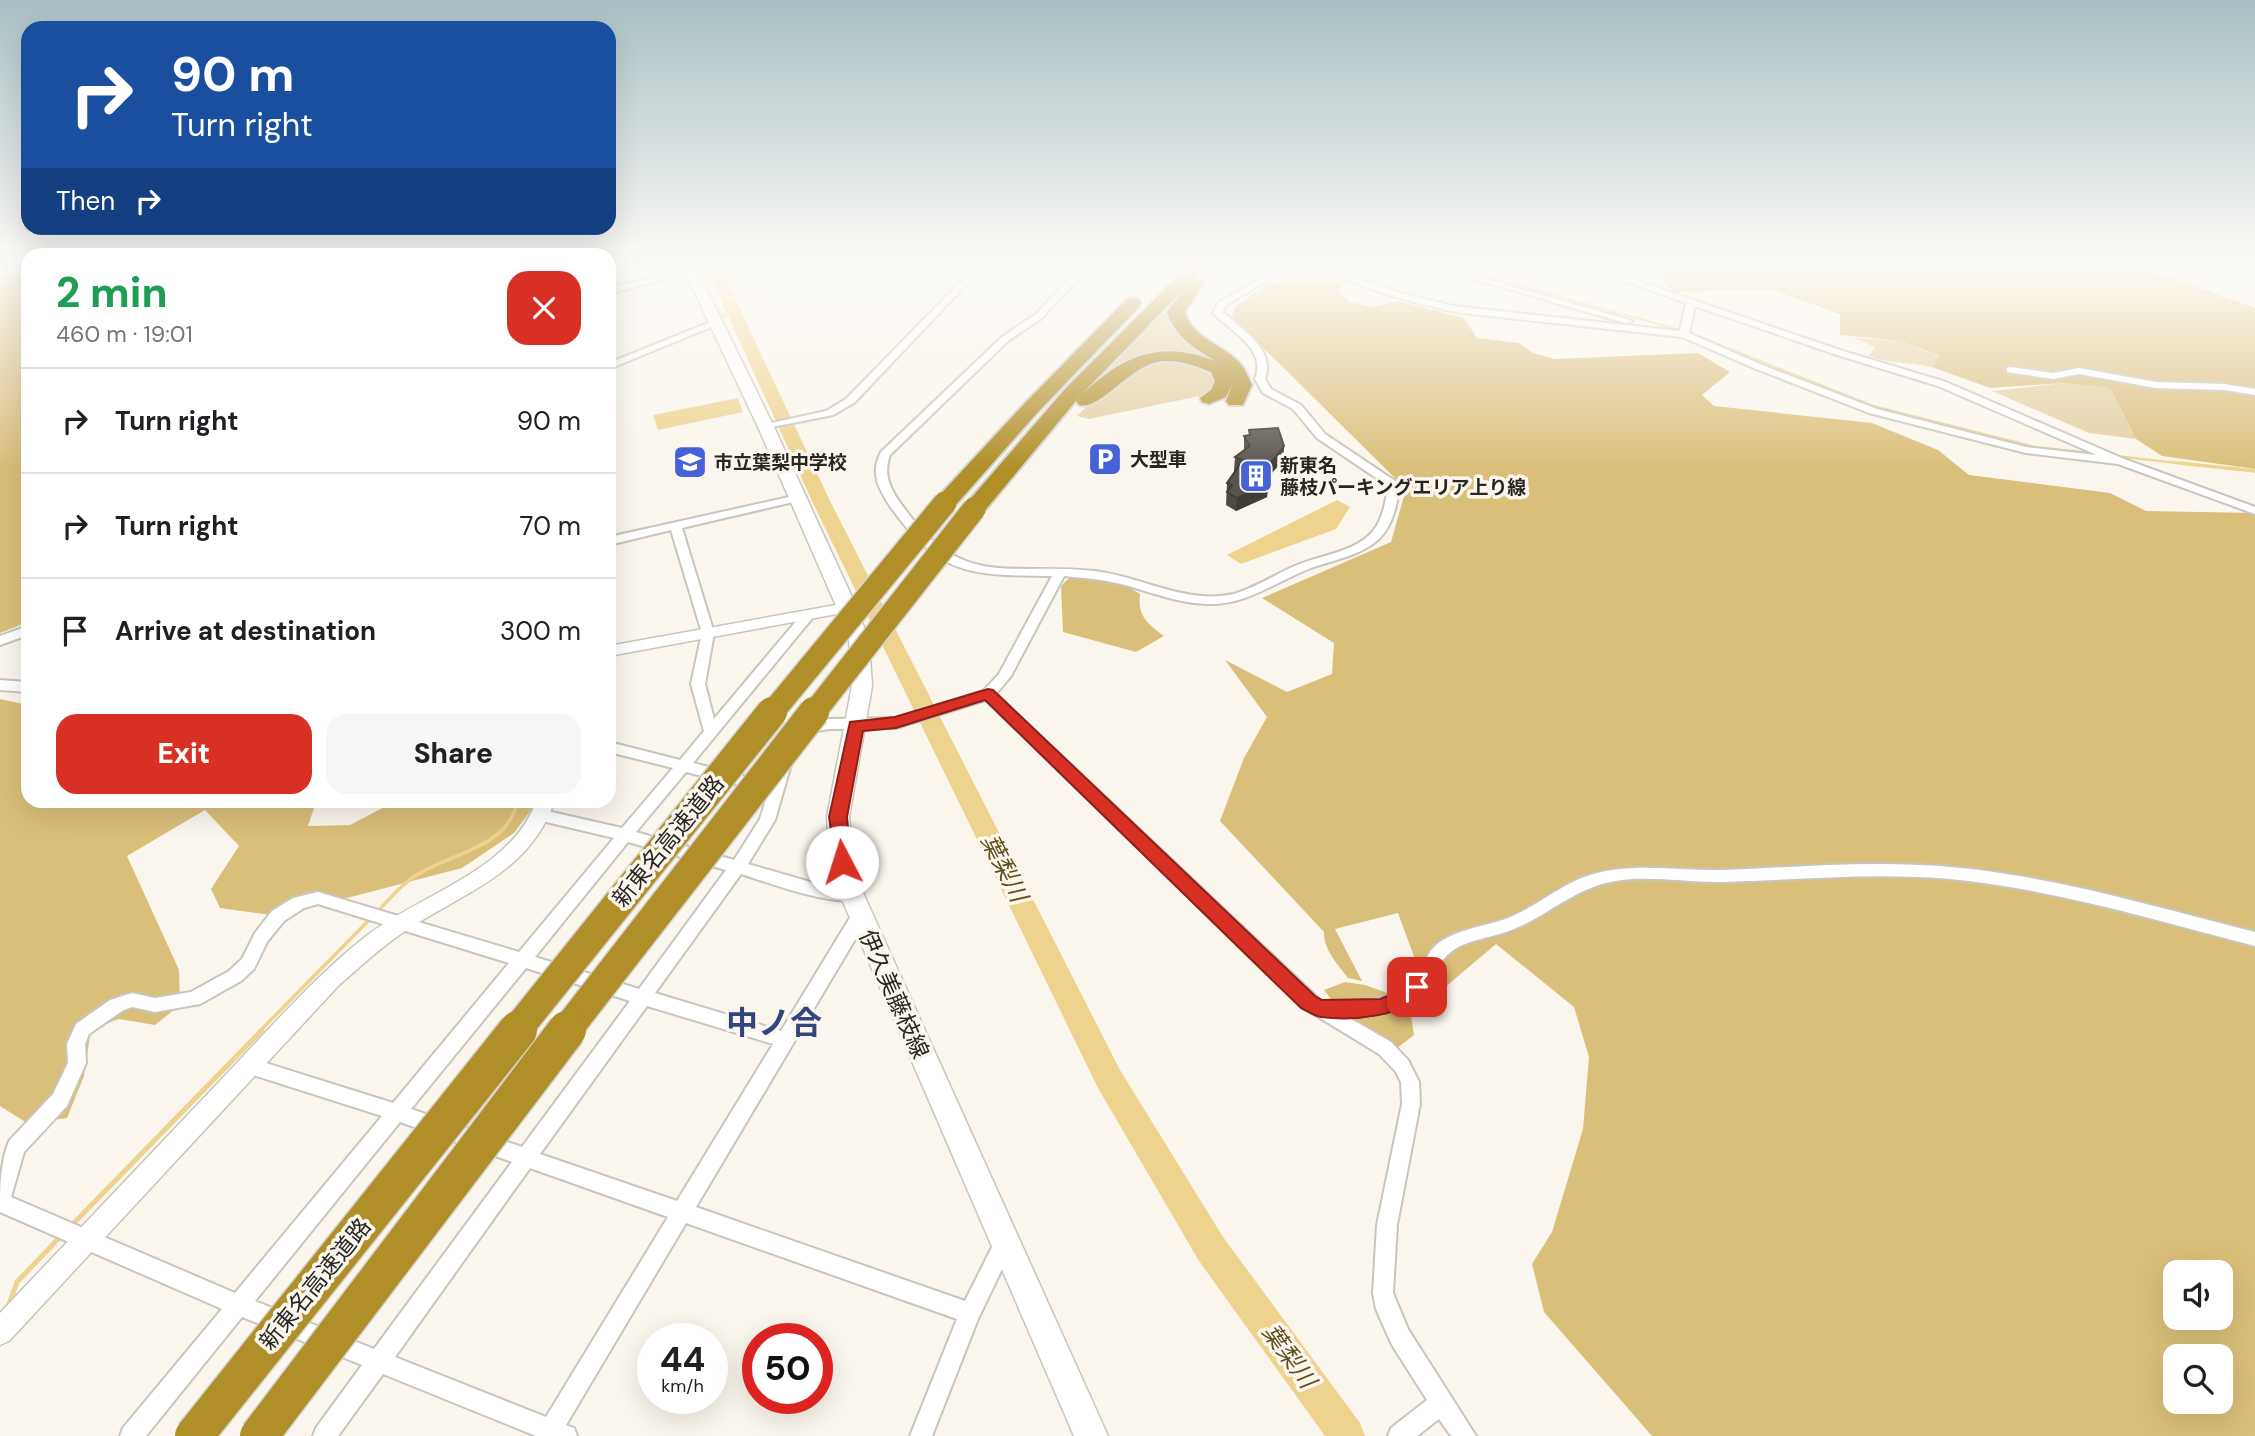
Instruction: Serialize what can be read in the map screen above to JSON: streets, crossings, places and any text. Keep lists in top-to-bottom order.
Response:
{
  "streets": {
    "highway": ["新東名高速道路"],
    "main road": ["伊久美藤枝線"]
  },
  "districts": ["中ノ合"],
  "water": ["葉梨川"],
  "places": {
    "parking": ["大型車"],
    "school or university": ["市立葉梨中学校"],
    "building": ["新東名 藤枝パーキングエリア上り線"]
  },
  "page": {
    "turn": ["90 m", "Turn right"],
    "then": "Then",
    "heading": ["2 min", "460 m · 19:01"],
    "list": [
      {
        "name": "Turn right",
        "value": "90 m"
      },
      {
        "name": "Turn right",
        "value": "70 m"
      },
      {
        "name": "Arrive at destination",
        "value": "300 m"
      }
    ],
    "buttons": ["Exit", "Share"],
    "speed": "44 km/h",
    "limit": "50"
  }
}
